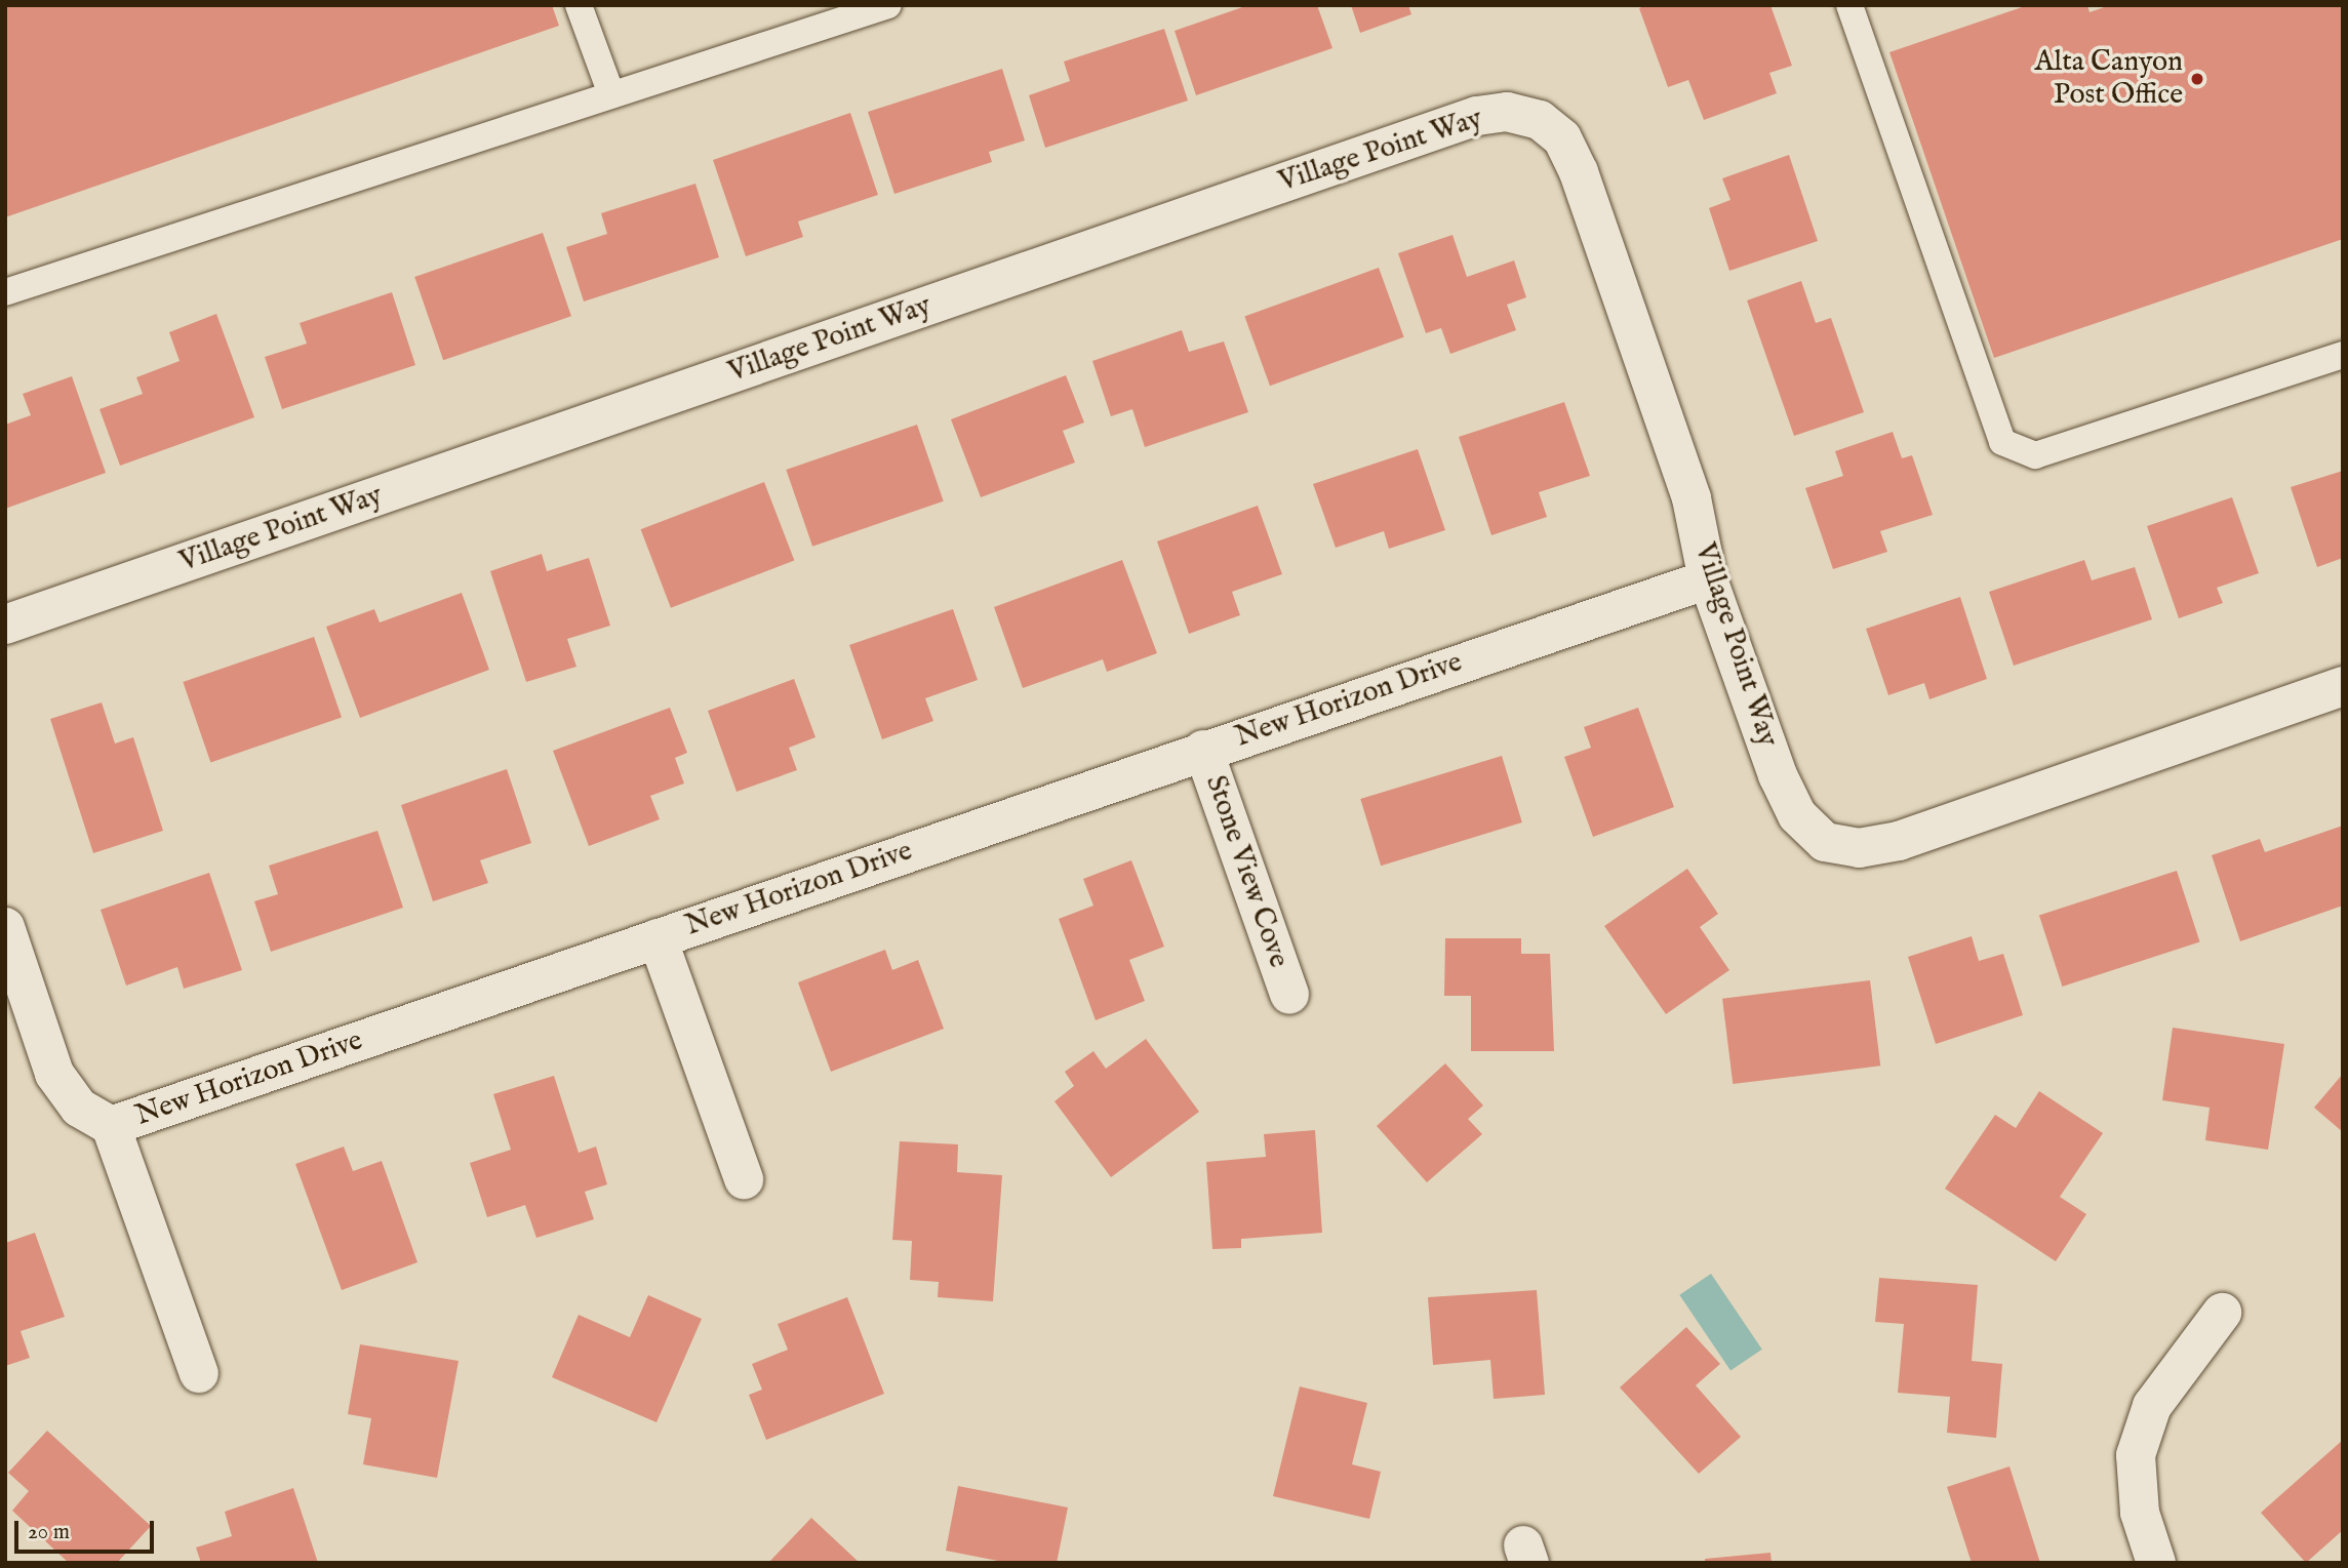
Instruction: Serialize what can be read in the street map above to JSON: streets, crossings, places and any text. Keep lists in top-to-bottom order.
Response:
{
  "streets": {
    "street": ["Village Point Way", "New Horizon Drive", "Stone View Cove"]
  },
  "crossings": [
    ["Village Point Way", "New Horizon Drive"],
    ["New Horizon Drive", "Stone View Cove"]
  ],
  "places": ["Alta Canyon Post Office"],
  "scale_bar": "20 m"
}
